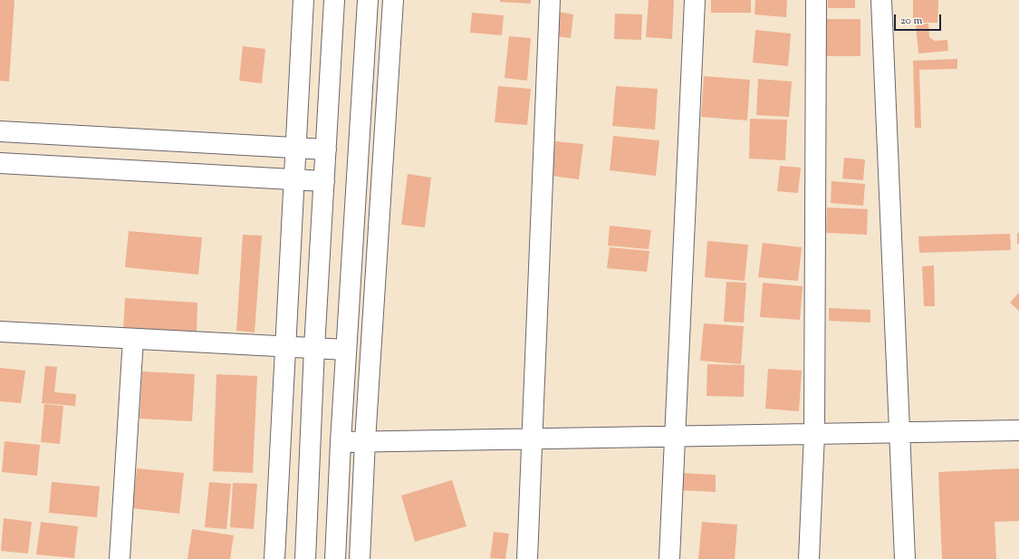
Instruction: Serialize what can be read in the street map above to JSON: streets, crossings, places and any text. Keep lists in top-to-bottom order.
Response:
{
  "scale_bar": "20 m"
}
